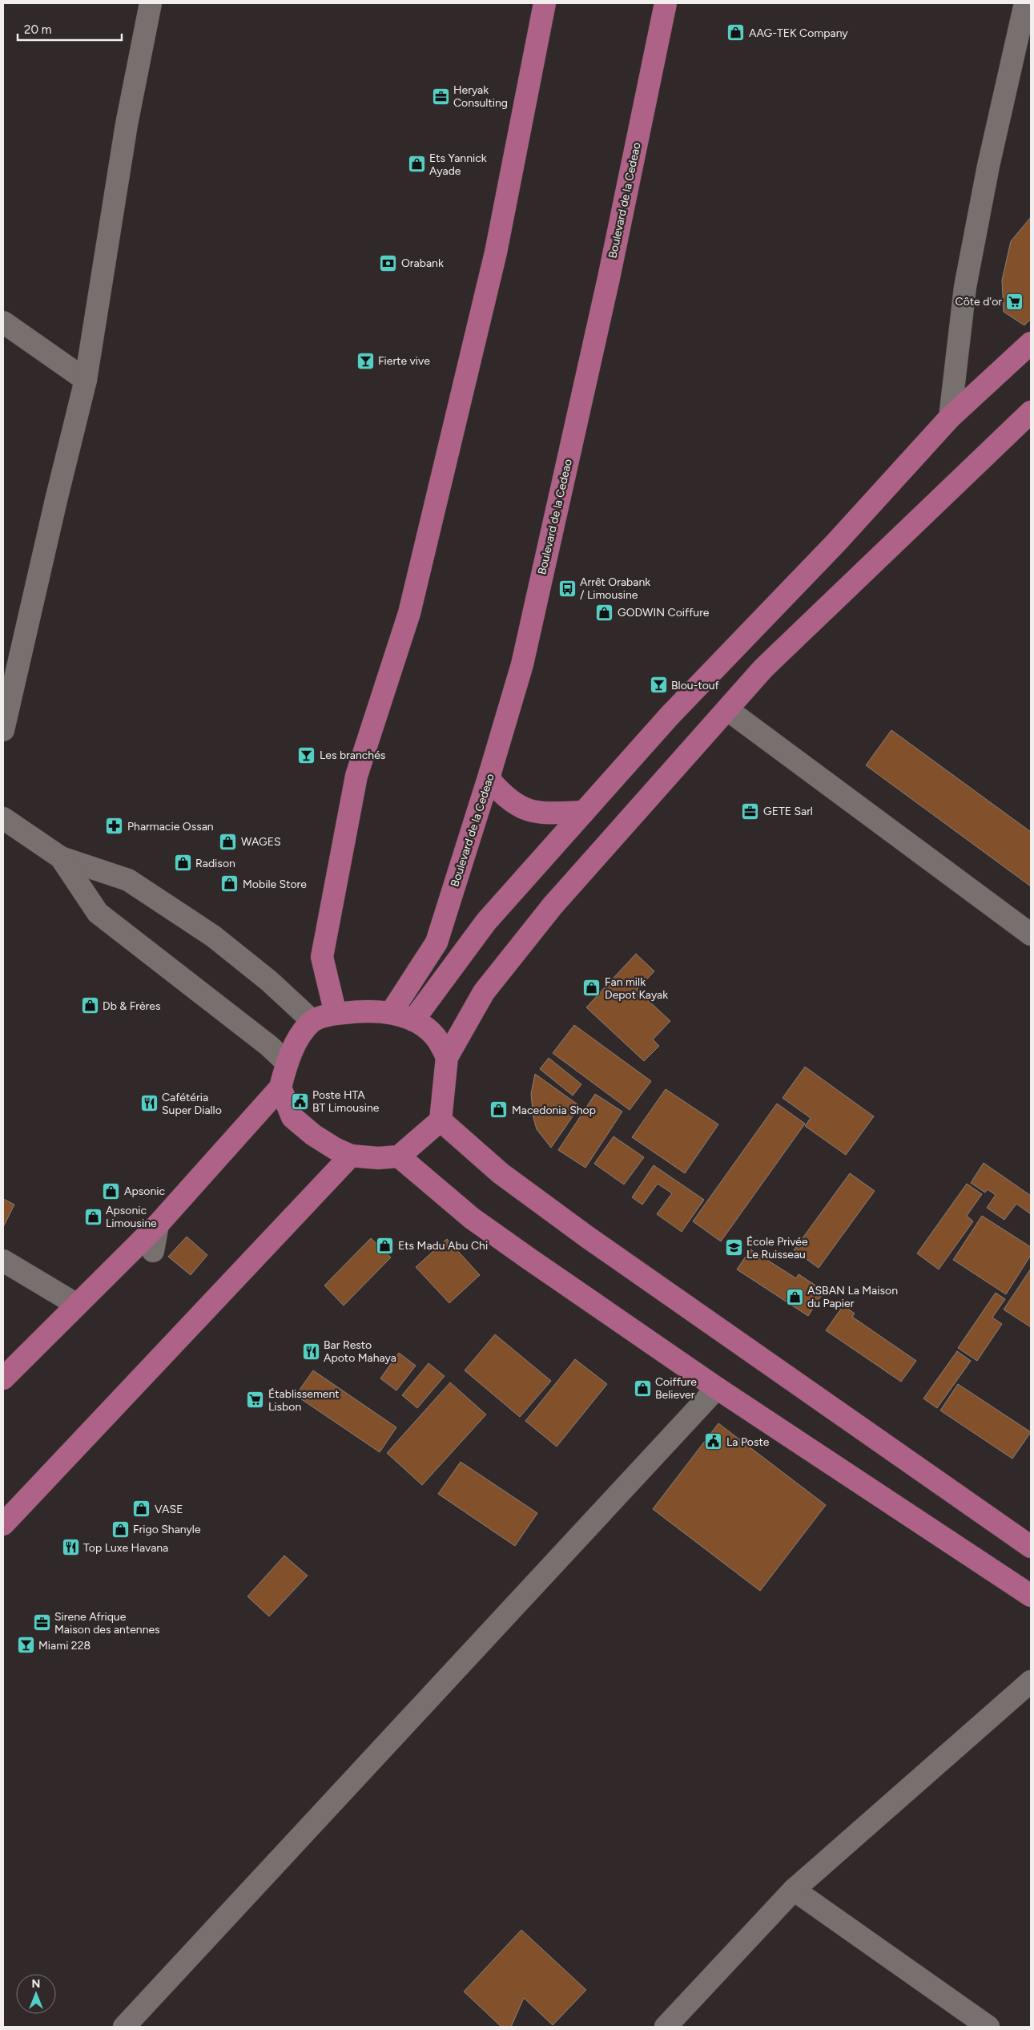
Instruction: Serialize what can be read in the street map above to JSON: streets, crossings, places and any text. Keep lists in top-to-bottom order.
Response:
{
  "streets": {
    "main road": ["Boulevard de la Cedeao"]
  },
  "places": {
    "shop": [
      "AAG-TEK Company",
      "Ets Yannick Ayade",
      "GODWIN Coiffure",
      "WAGES",
      "Radison",
      "Mobile Store",
      "Fan milk Depot Kayak",
      "Db & Frères",
      "Macedonia Shop",
      "Apsonic",
      "Apsonic Limousine",
      "Ets Madu Abu Chi",
      "ASBAN La Maison du Papier",
      "Coiffure Believer",
      "VASE",
      "Frigo Shanyle"
    ],
    "office": ["Heryak Consulting", "GETE Sarl", "Sirene Afrique Maison des antennes"],
    "bank": ["Orabank"],
    "supermarket": ["Côte d'or", "Établissement Lisbon"],
    "bar": [
      "Fierte vive",
      "Blou-touf",
      "Les branchés",
      "Miami 228"
    ],
    "bus stop": ["Arrêt Orabank / Limousine"],
    "pharmacy": ["Pharmacie Ossan"],
    "public building": ["Poste HTA BT Limousine", "La Poste"],
    "restaurant": ["Cafétéria Super Diallo", "Bar Resto Apoto Mahaya", "Top Luxe Havana"],
    "school or university": ["École Privée Le Ruisseau"]
  },
  "scale_bar": "20 m",
  "north": "top"
}
